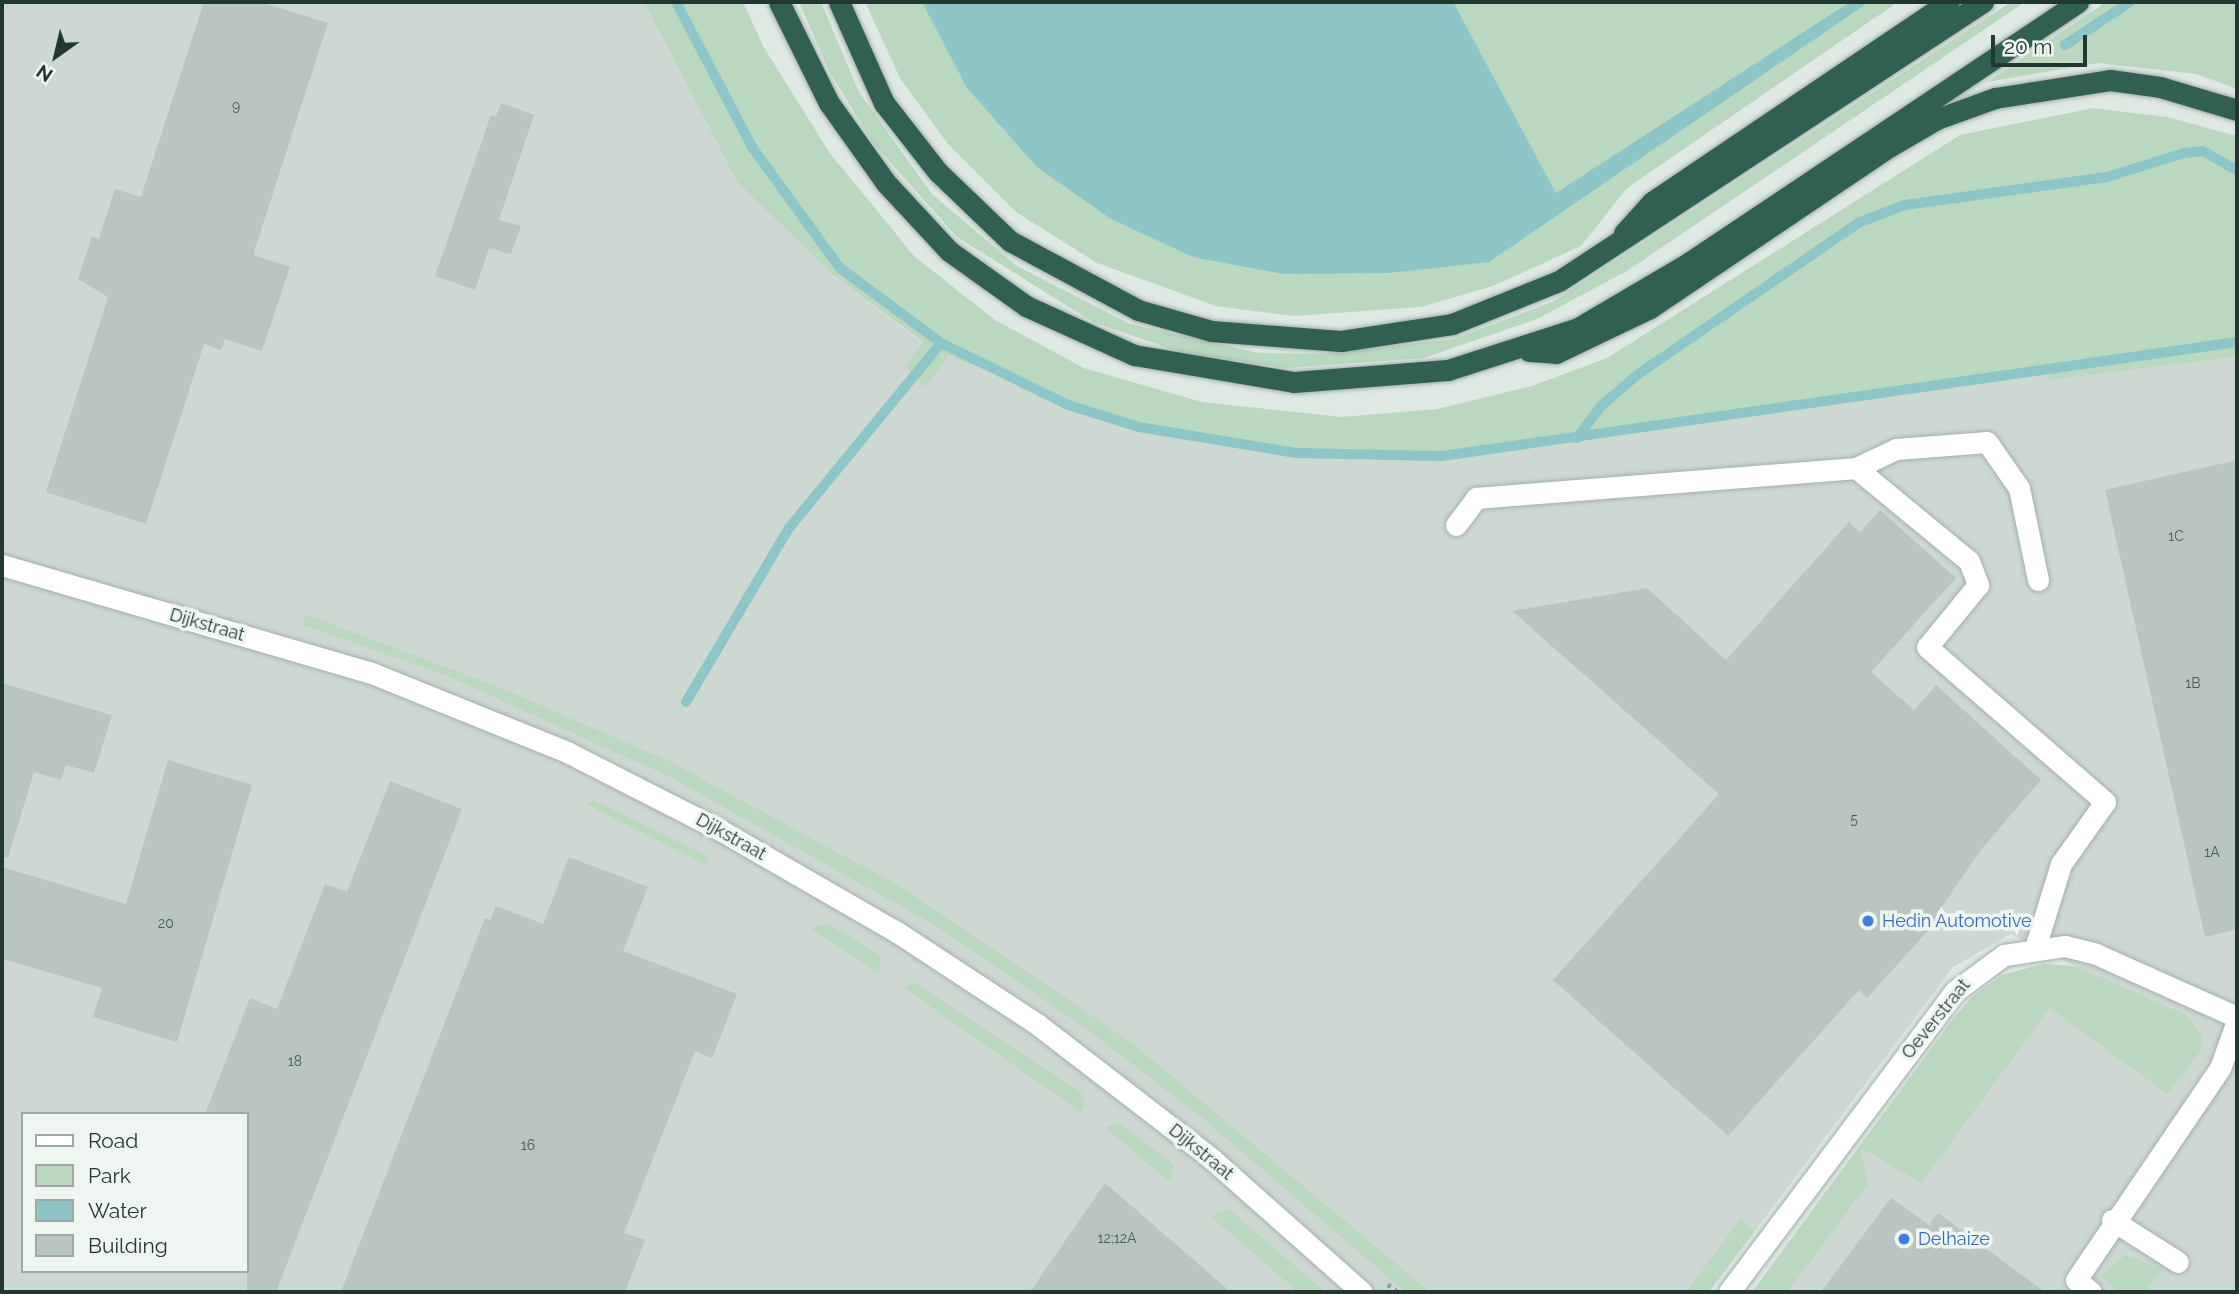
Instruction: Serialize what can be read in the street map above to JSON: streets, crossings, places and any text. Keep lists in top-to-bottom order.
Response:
{
  "streets": {
    "street": ["Dijkstraat", "Oeverstraat"]
  },
  "places": ["Hedin Automotive", "Delhaize"],
  "house_numbers": [
    "9",
    "1C",
    "1B",
    "5",
    "1A",
    "20",
    "18",
    "16",
    "12;12A"
  ],
  "legend": [
    "Road",
    "Park",
    "Water",
    "Building"
  ],
  "scale_bar": "20 m",
  "north": "bottom left"
}
